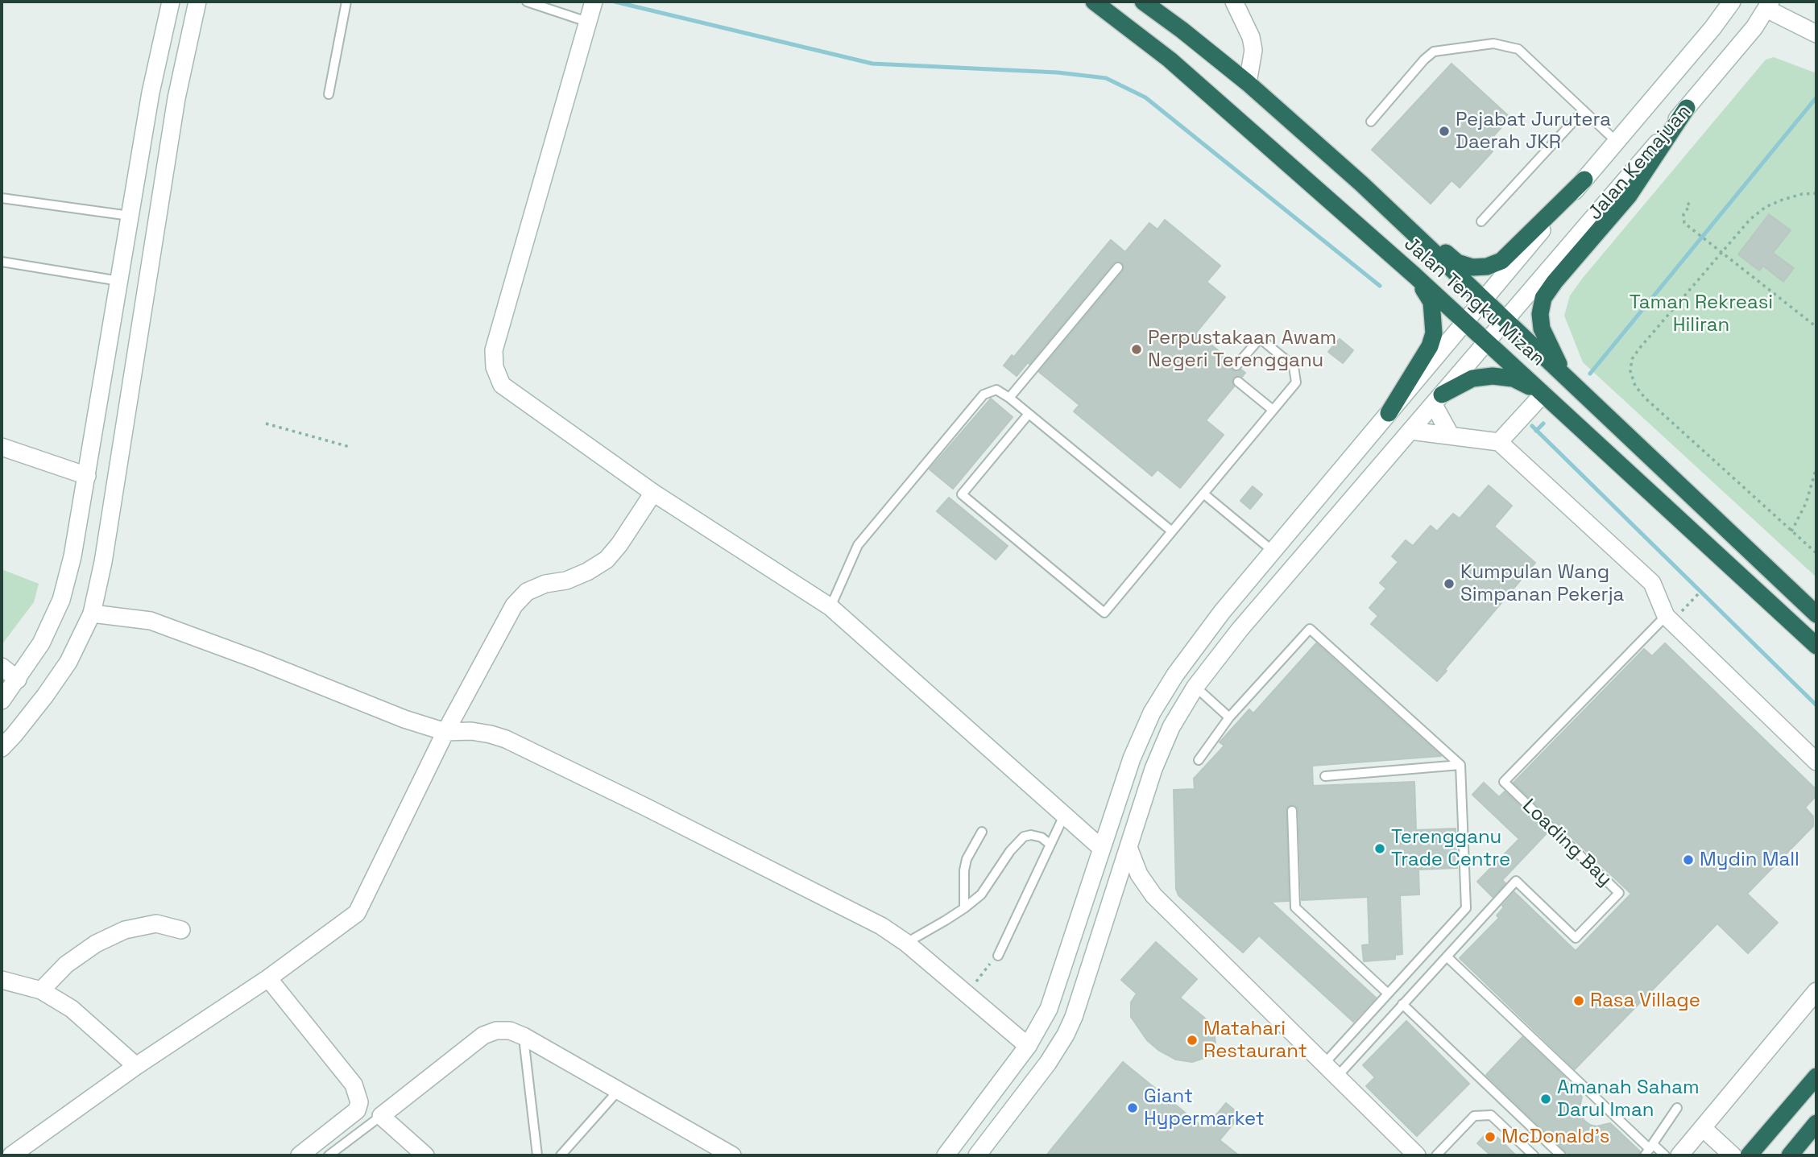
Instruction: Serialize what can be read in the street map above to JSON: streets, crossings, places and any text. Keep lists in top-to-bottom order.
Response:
{
  "streets": {
    "highway": ["Jalan Tengku Mizan"],
    "street": ["Jalan Kemajuan"],
    "lane": ["Loading Bay"]
  },
  "crossings": [
    ["Jalan Kemajuan", "Jalan Tengku Mizan"]
  ],
  "parks": ["Taman Rekreasi Hiliran"],
  "places": [
    "Pejabat Jurutera Daerah JKR",
    "Perpustakaan Awam Negeri Terengganu",
    "Kumpulan Wang Simpanan Pekerja",
    "Terengganu Trade Centre",
    "Mydin Mall",
    "Rasa Village",
    "Matahari Restaurant",
    "Amanah Saham Darul Iman",
    "Giant Hypermarket",
    "McDonald's"
  ]
}
